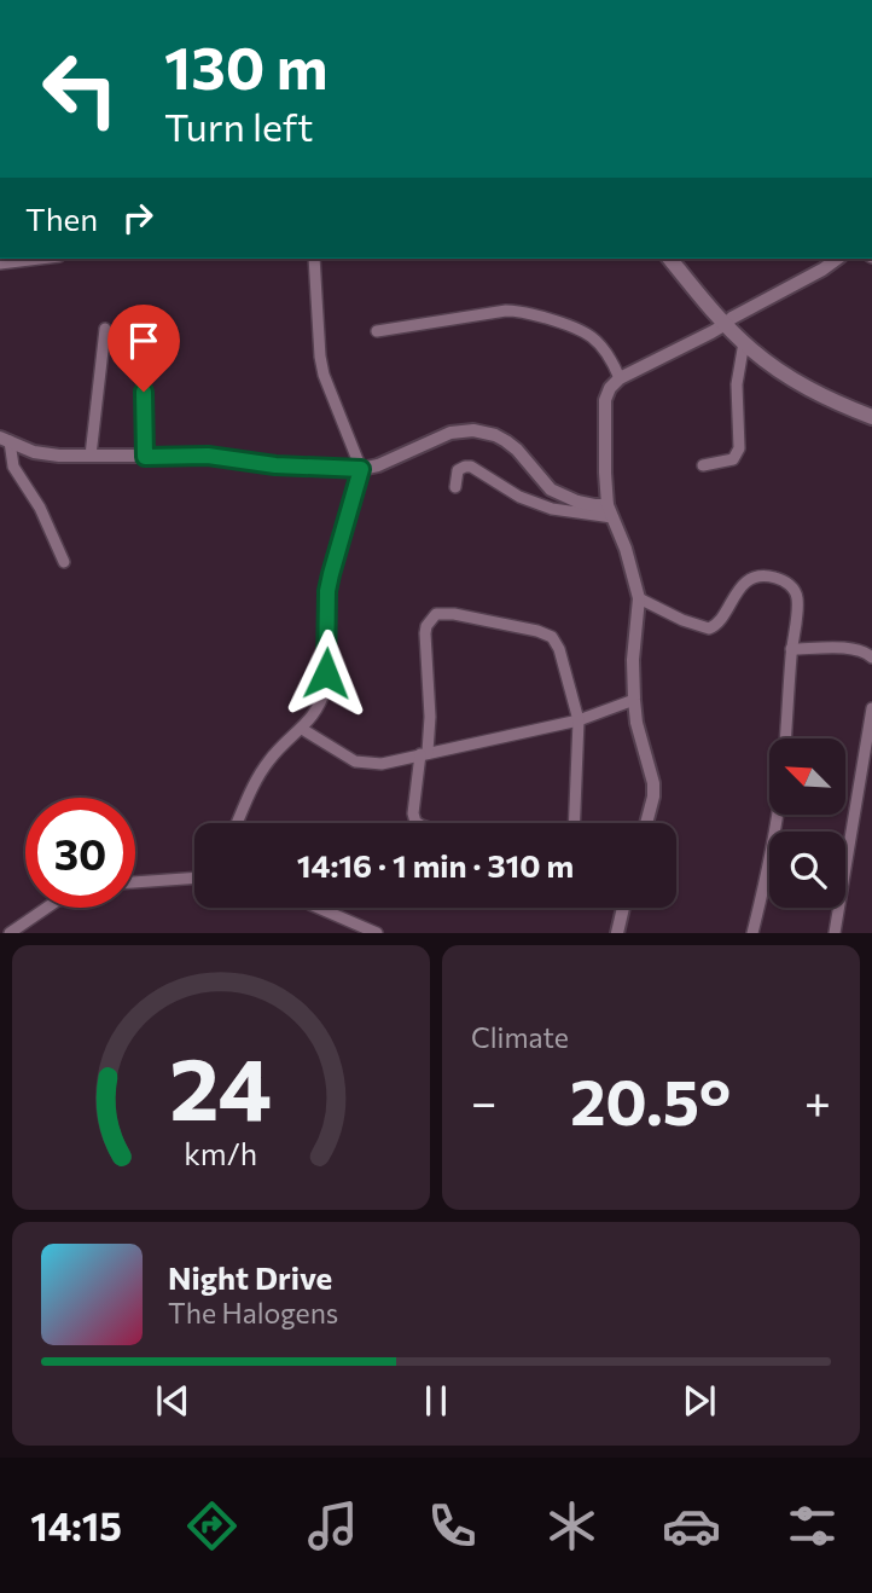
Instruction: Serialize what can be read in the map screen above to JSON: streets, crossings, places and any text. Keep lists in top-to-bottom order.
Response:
{
  "north": "top left",
  "page": {
    "turn": ["130 m", "Turn left"],
    "then": "Then",
    "limit": "30",
    "trip": "14:16 · 1 min · 310 m",
    "tile": "Climate",
    "heat": ["−", "20.5°", "+"],
    "song": ["Night Drive", "The Halogens"],
    "tabs": "14:15",
    "gauge": ["24", "km/h"]
  }
}
